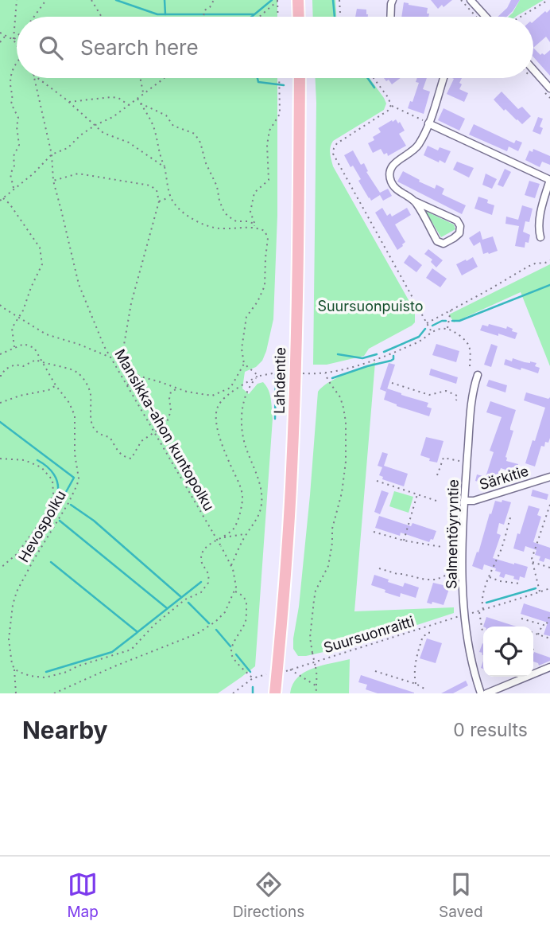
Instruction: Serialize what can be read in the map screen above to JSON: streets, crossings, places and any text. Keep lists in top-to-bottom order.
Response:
{
  "streets": {
    "highway": ["Lahdentie"],
    "street": ["Särkitie", "Salmentöyryntie"],
    "path": ["Mansikka-ahon kuntopolku", "Hevospolku", "Suursuonraitti"]
  },
  "crossings": [
    ["Särkitie", "Salmentöyryntie"]
  ],
  "parks": ["Suursuonpuisto"],
  "page": {
    "search": "Search here",
    "heading": ["Nearby", "0 results"],
    "nav": ["Map", "Directions", "Saved"]
  }
}
